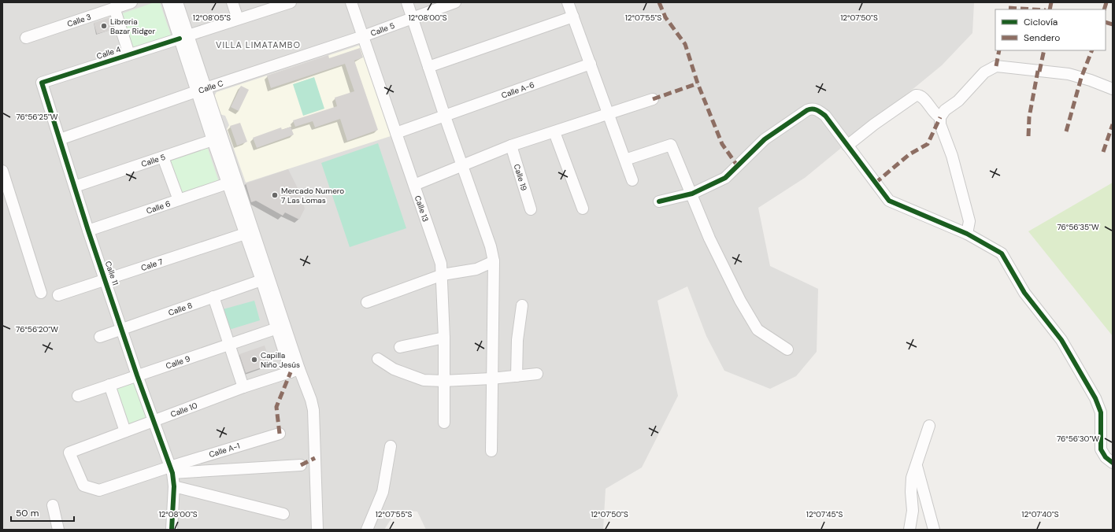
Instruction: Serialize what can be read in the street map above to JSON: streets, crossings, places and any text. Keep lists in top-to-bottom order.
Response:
{
  "streets": {
    "street": [
      "Calle 3",
      "Calle 5",
      "Calle 4",
      "Calle C",
      "Calle A-6",
      "Calle 19",
      "Calle 6",
      "Calle 13",
      "Cale 7",
      "Calle 11",
      "Calle 8",
      "Calle 9",
      "Calle 10",
      "Calle A-1"
    ]
  },
  "crossings": [
    ["Calle 5", "Calle C"],
    ["Calle 5", "Calle 13"],
    ["Calle 5", "Calle 11"],
    ["Calle 4", "Calle 11"],
    ["Calle C", "Calle 13"],
    ["Calle C", "Calle 11"],
    ["Calle A-6", "Calle 13"],
    ["Calle 6", "Calle 11"],
    ["Cale 7", "Calle 11"],
    ["Calle 11", "Calle 8"],
    ["Calle 11", "Calle 9"],
    ["Calle 11", "Calle 10"],
    ["Calle 11", "Calle A-1"],
    ["Calle 10", "Calle A-1"]
  ],
  "districts": ["VILLA LIMATAMBO"],
  "places": ["Libreria Bazar Ridger", "Mercado Numero 7 Las Lomas", "Capilla Niño Jesús"],
  "legend": ["Ciclovía", "Sendero"],
  "scale_bar": "50 m",
  "coordinates": [
    "12°08'05\"S",
    "12°08'00\"S",
    "12°07'55\"S",
    "12°07'50\"S",
    "76°56'25\"W",
    "76°56'35\"W",
    "76°56'20\"W",
    "76°56'30\"W",
    "12°07'45\"S",
    "12°07'40\"S"
  ]
}
